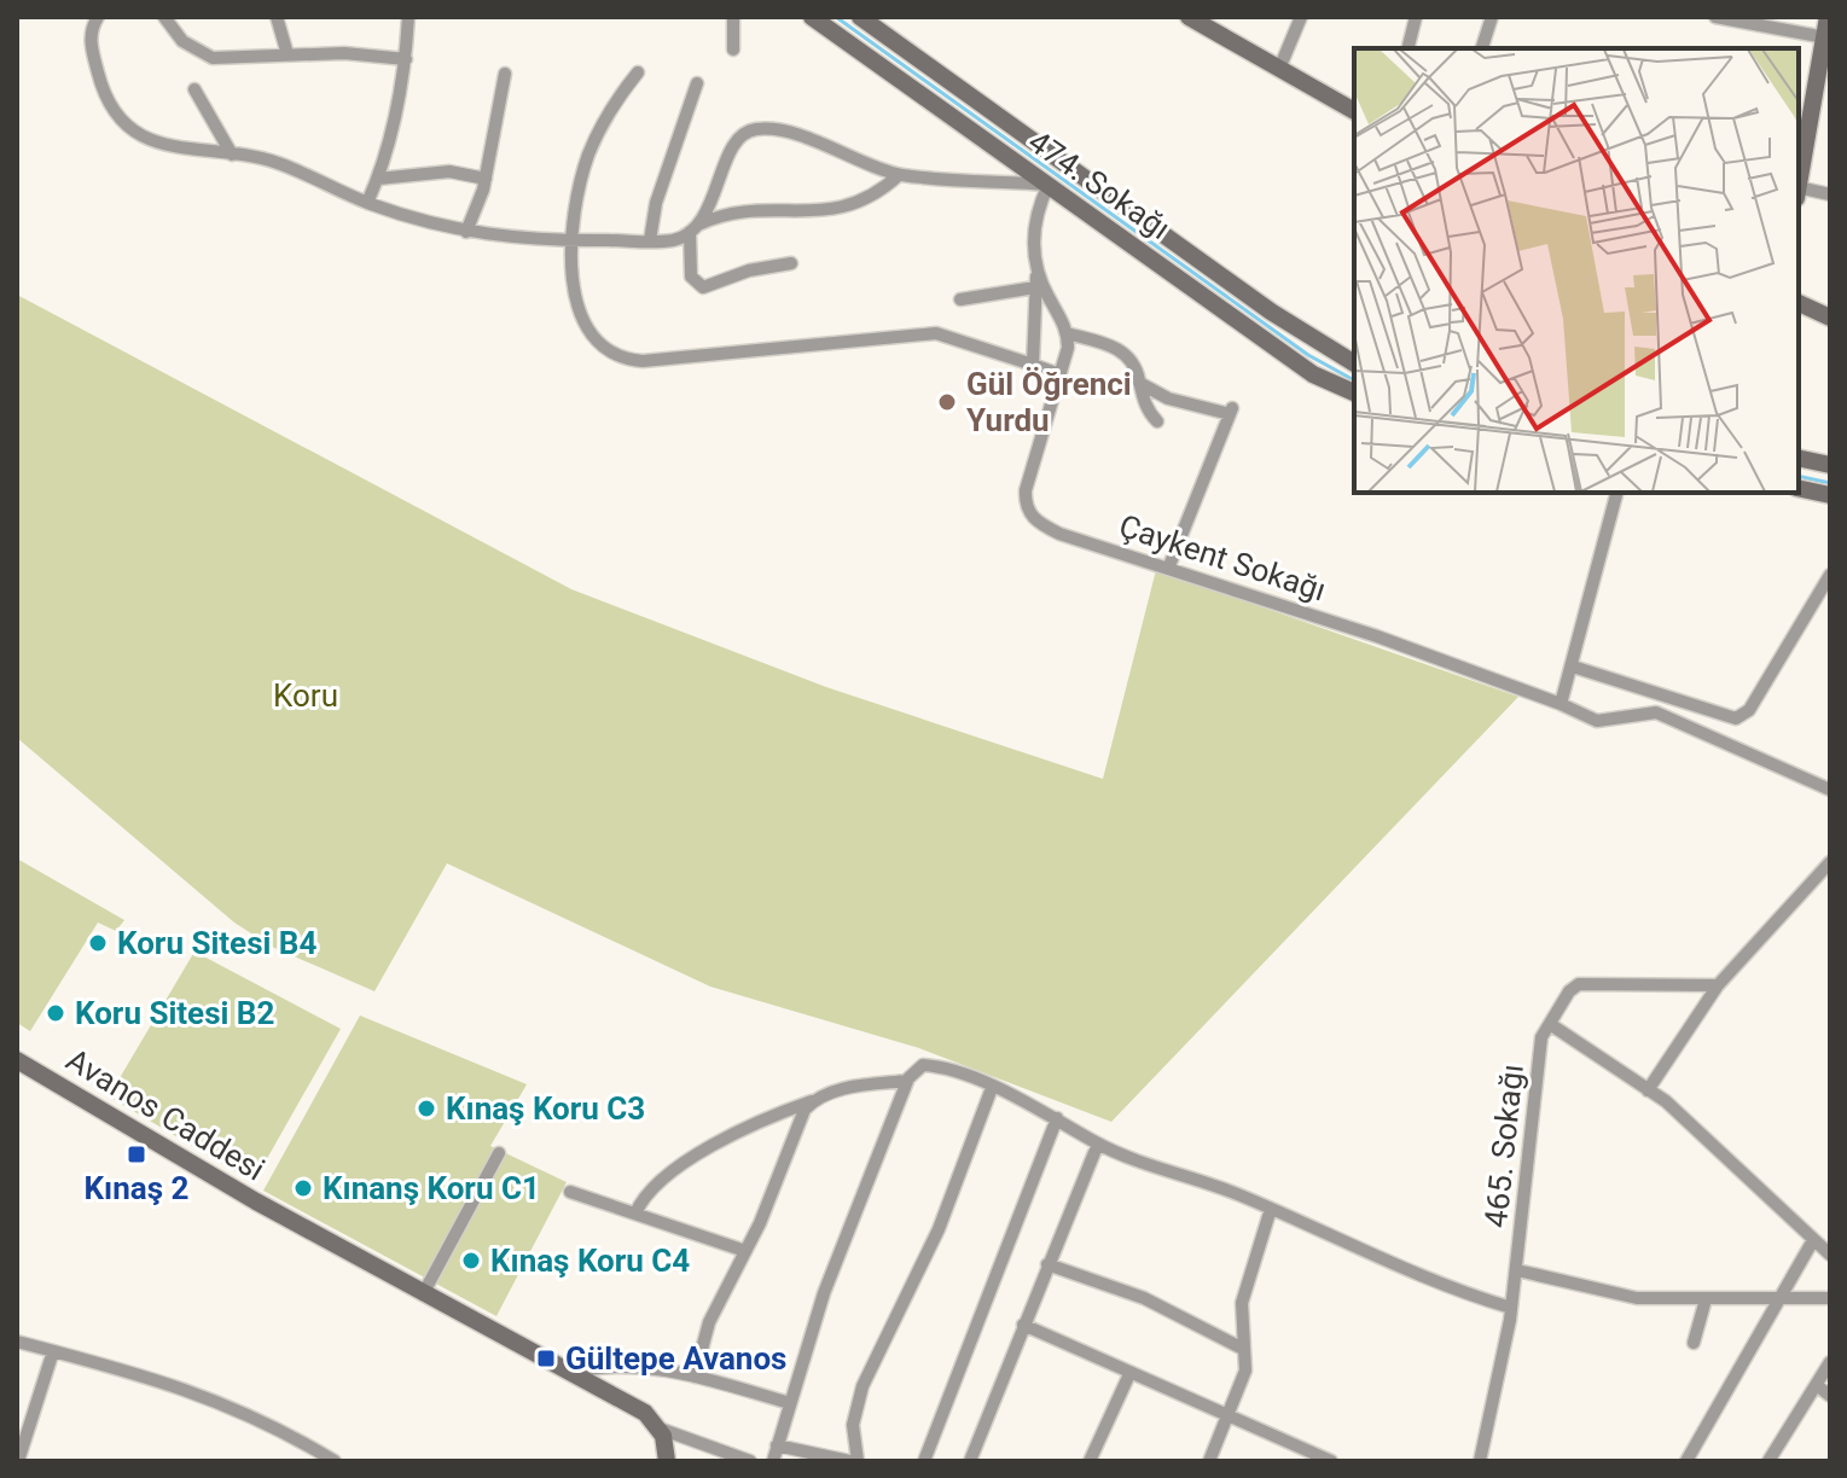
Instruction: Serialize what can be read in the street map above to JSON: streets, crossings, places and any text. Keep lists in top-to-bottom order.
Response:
{
  "streets": {
    "street": [
      "474. Sokağı",
      "Çaykent Sokağı",
      "Avanos Caddesi",
      "465. Sokağı"
    ]
  },
  "parks": ["Koru"],
  "places": {
    "other": [
      "Gül Öğrenci Yurdu",
      "Koru Sitesi B4",
      "Koru Sitesi B2",
      "Kınaş Koru C3",
      "Kınanş Koru C1",
      "Kınaş Koru C4"
    ],
    "transit": ["Kınaş 2", "Gültepe Avanos"]
  }
}
